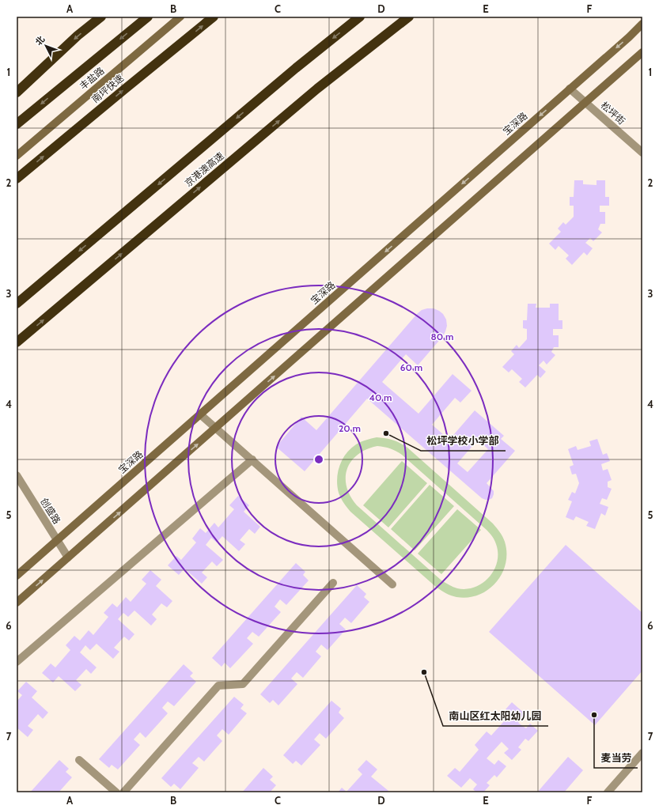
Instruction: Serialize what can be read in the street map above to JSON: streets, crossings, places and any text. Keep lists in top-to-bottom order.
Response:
{
  "streets": {
    "highway": ["南坪快速", "京港澳高速"],
    "street": [
      "丰盐路",
      "松坪街",
      "宝深路",
      "创盛路"
    ]
  },
  "crossings": [
    ["松坪街", "宝深路"],
    ["宝深路", "创盛路"]
  ],
  "places": ["松坪学校小学部", "南山区红太阳幼儿园", "麦当劳"],
  "north": "top left",
  "grid": {
    "columns": [
      "A",
      "B",
      "C",
      "D",
      "E",
      "F"
    ],
    "rows": [
      "1",
      "2",
      "3",
      "4",
      "5",
      "6",
      "7"
    ]
  },
  "rings": [
    "80 m",
    "60 m",
    "40 m",
    "20 m"
  ]
}
